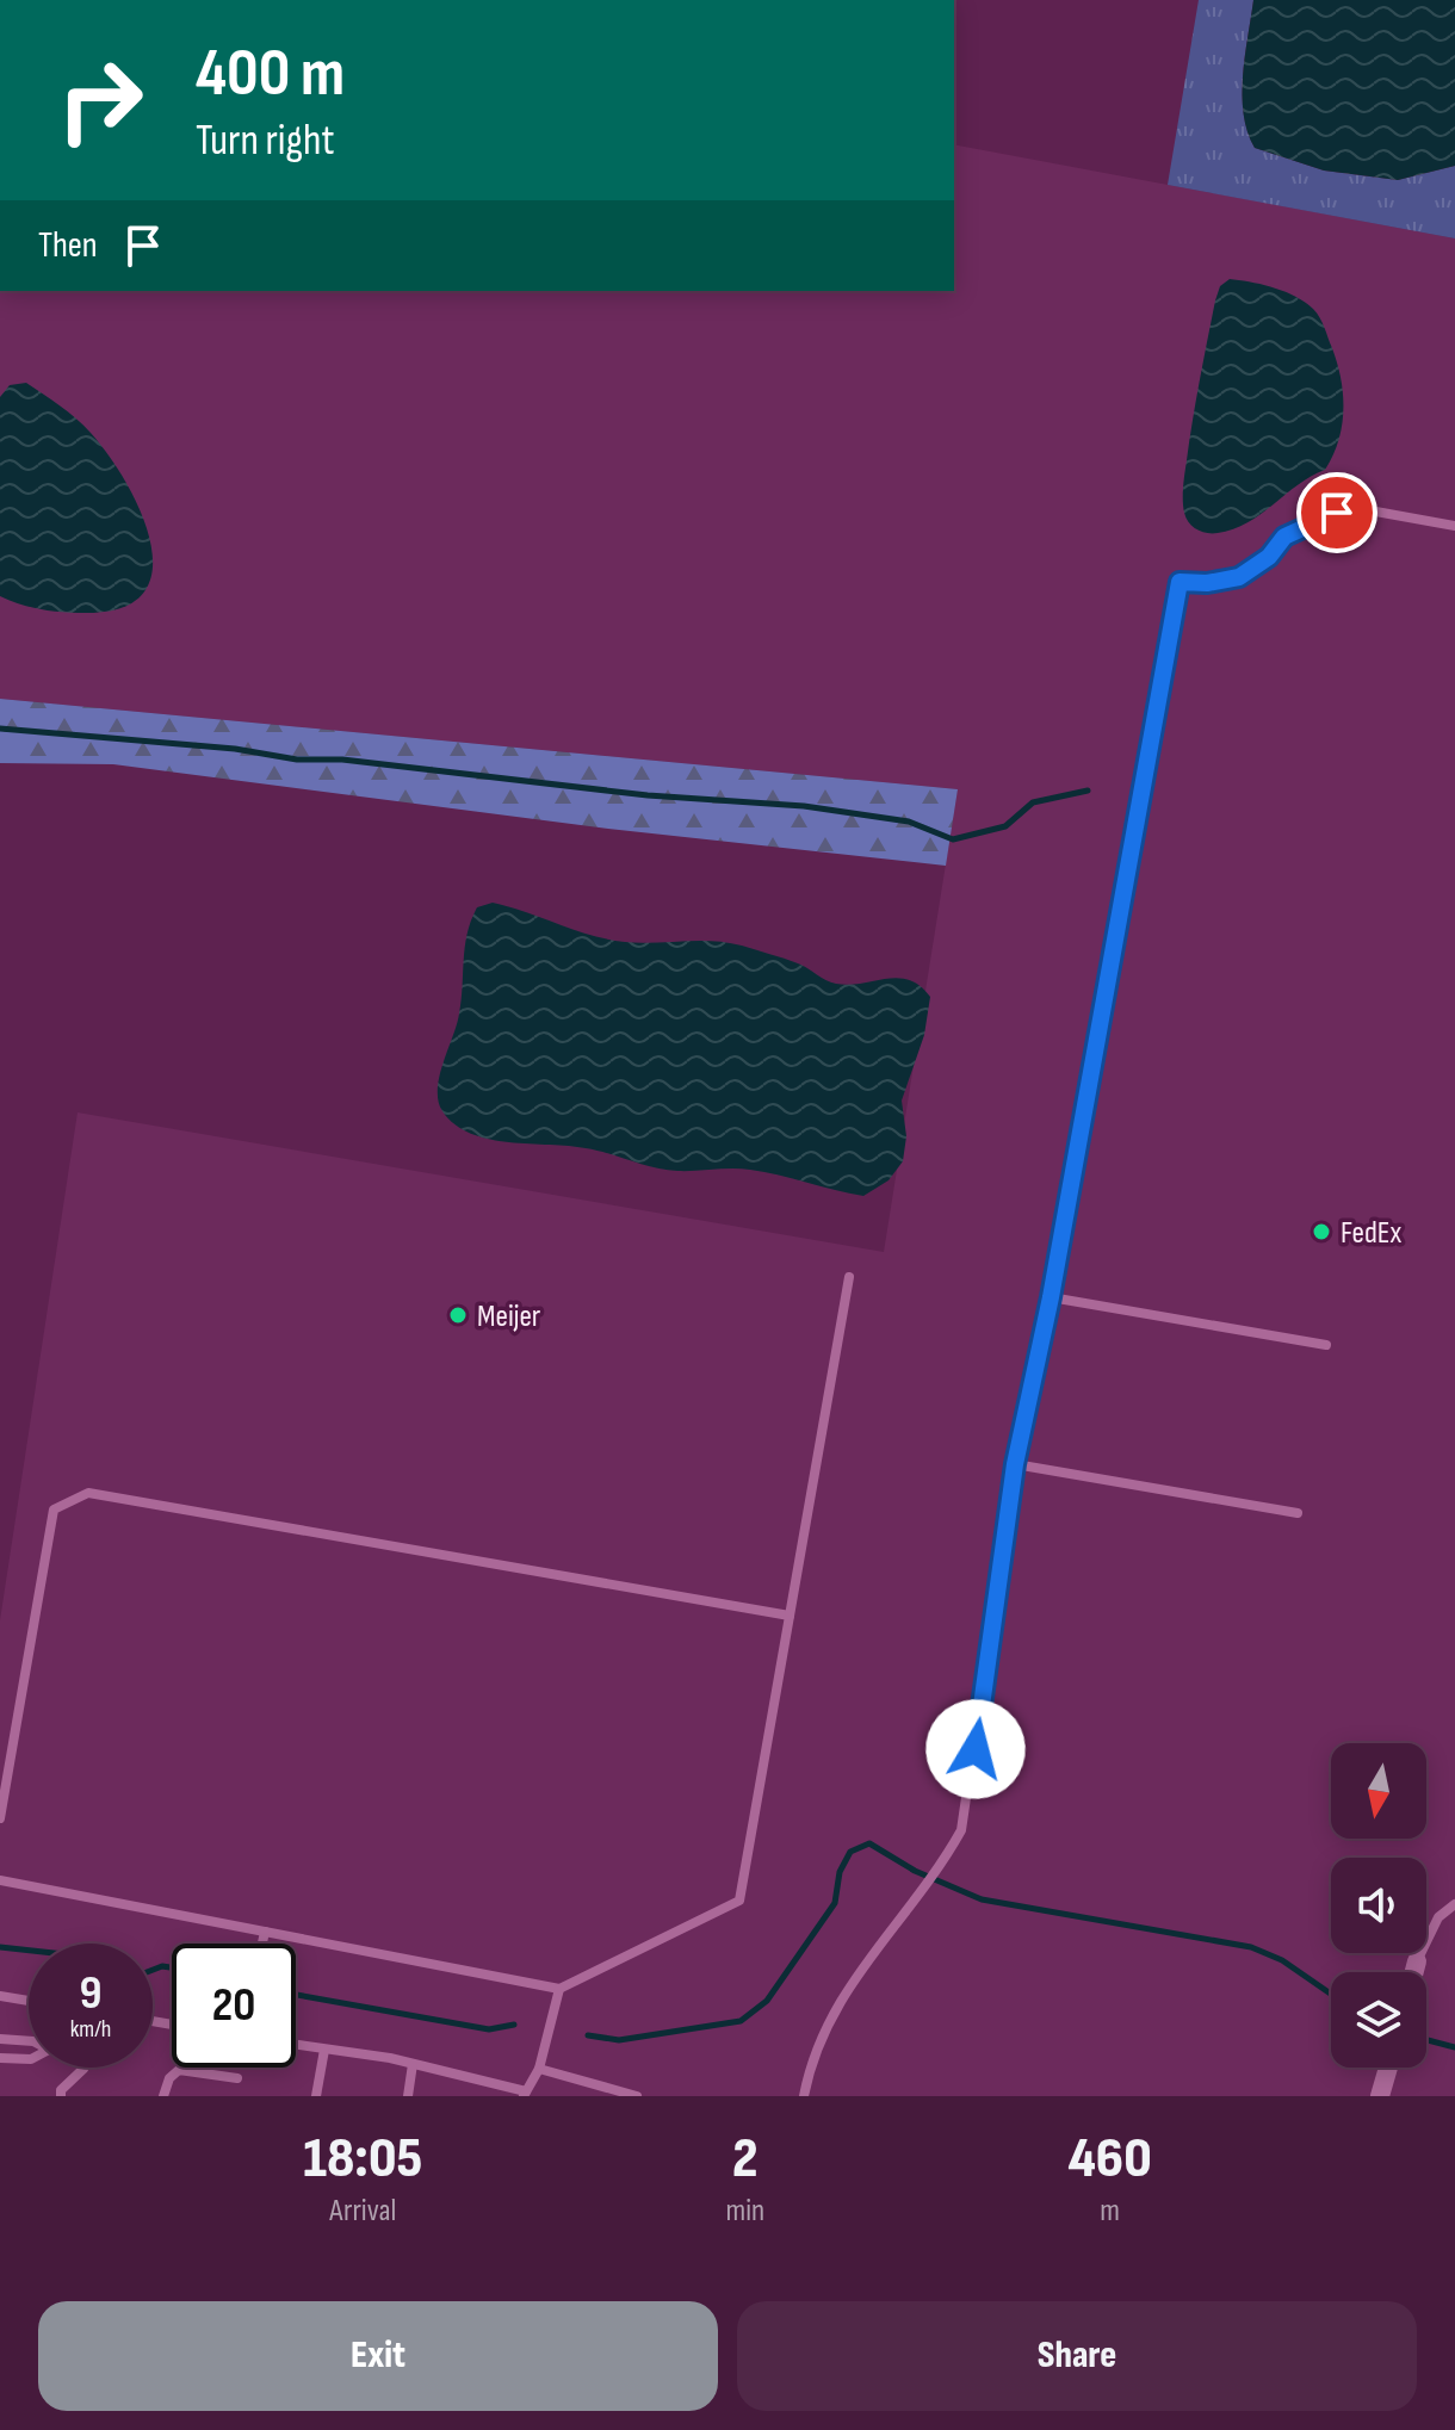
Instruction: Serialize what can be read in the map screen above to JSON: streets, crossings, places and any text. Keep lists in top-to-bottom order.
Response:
{
  "places": ["FedEx", "Meijer"],
  "north": "bottom",
  "page": {
    "turn": ["400 m", "Turn right"],
    "then": "Then",
    "speed": "9 km/h",
    "limit": "20",
    "eta": [
      "18:05",
      "Arrival",
      "2",
      "min",
      "460",
      "m"
    ],
    "buttons": ["Exit", "Share"]
  }
}
